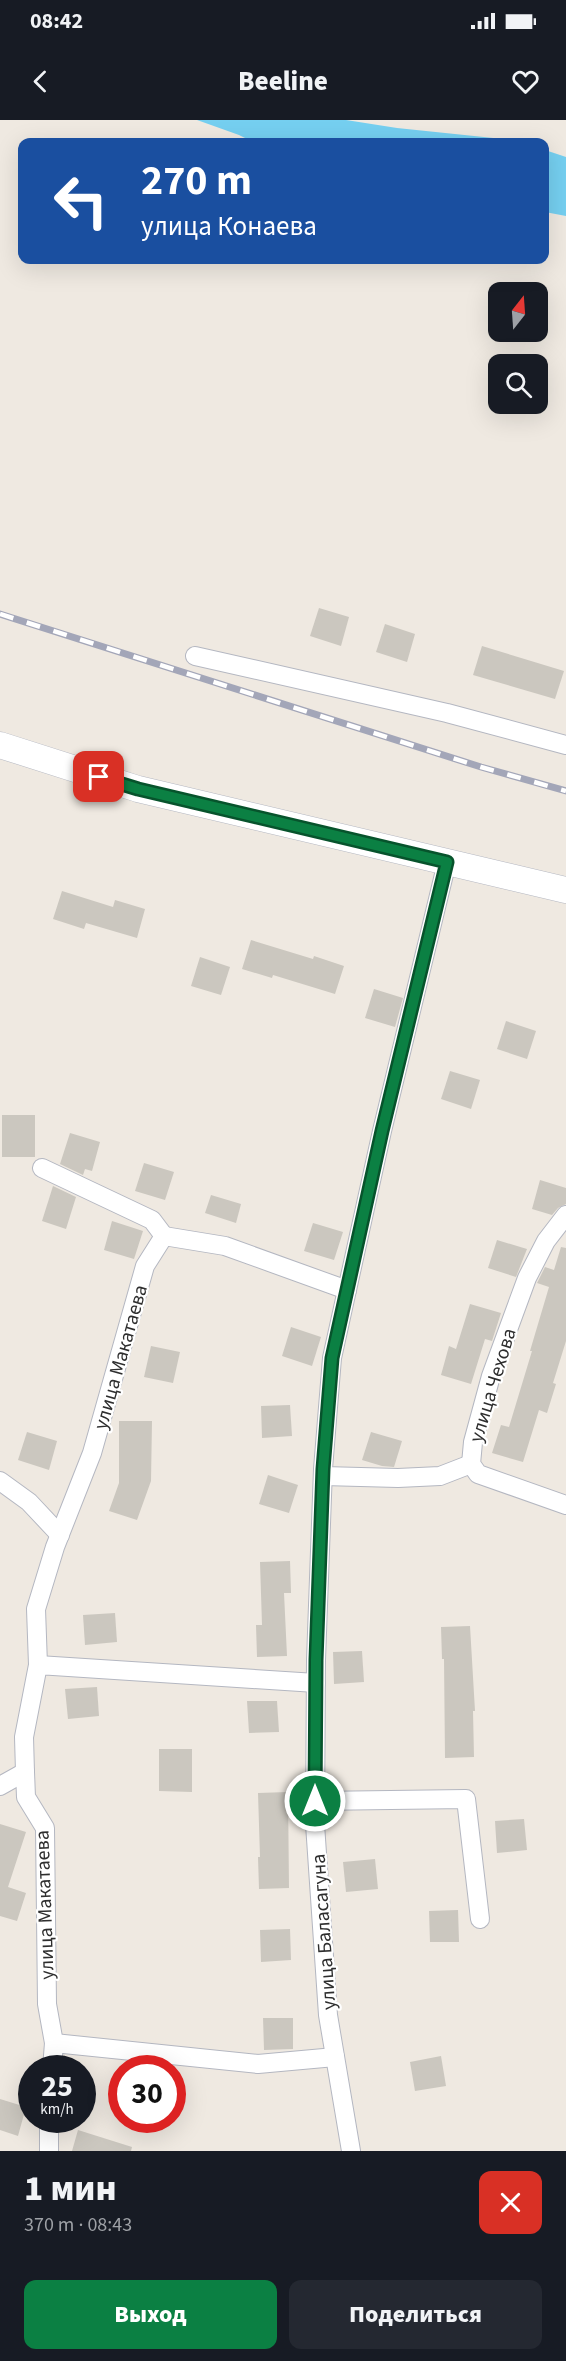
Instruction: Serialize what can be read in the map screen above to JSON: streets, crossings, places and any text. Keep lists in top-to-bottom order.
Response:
{
  "streets": {
    "street": ["улица Макатаева", "улица Чехова", "улица Баласагуна"]
  },
  "north": "top",
  "page": {
    "status": "08:42",
    "header": "Beeline",
    "turn": ["270 m", "улица Конаева"],
    "speed": "25 km/h",
    "limit": "30",
    "heading": ["1 мин", "370 m · 08:43"],
    "buttons": ["Выход", "Поделиться"]
  }
}
